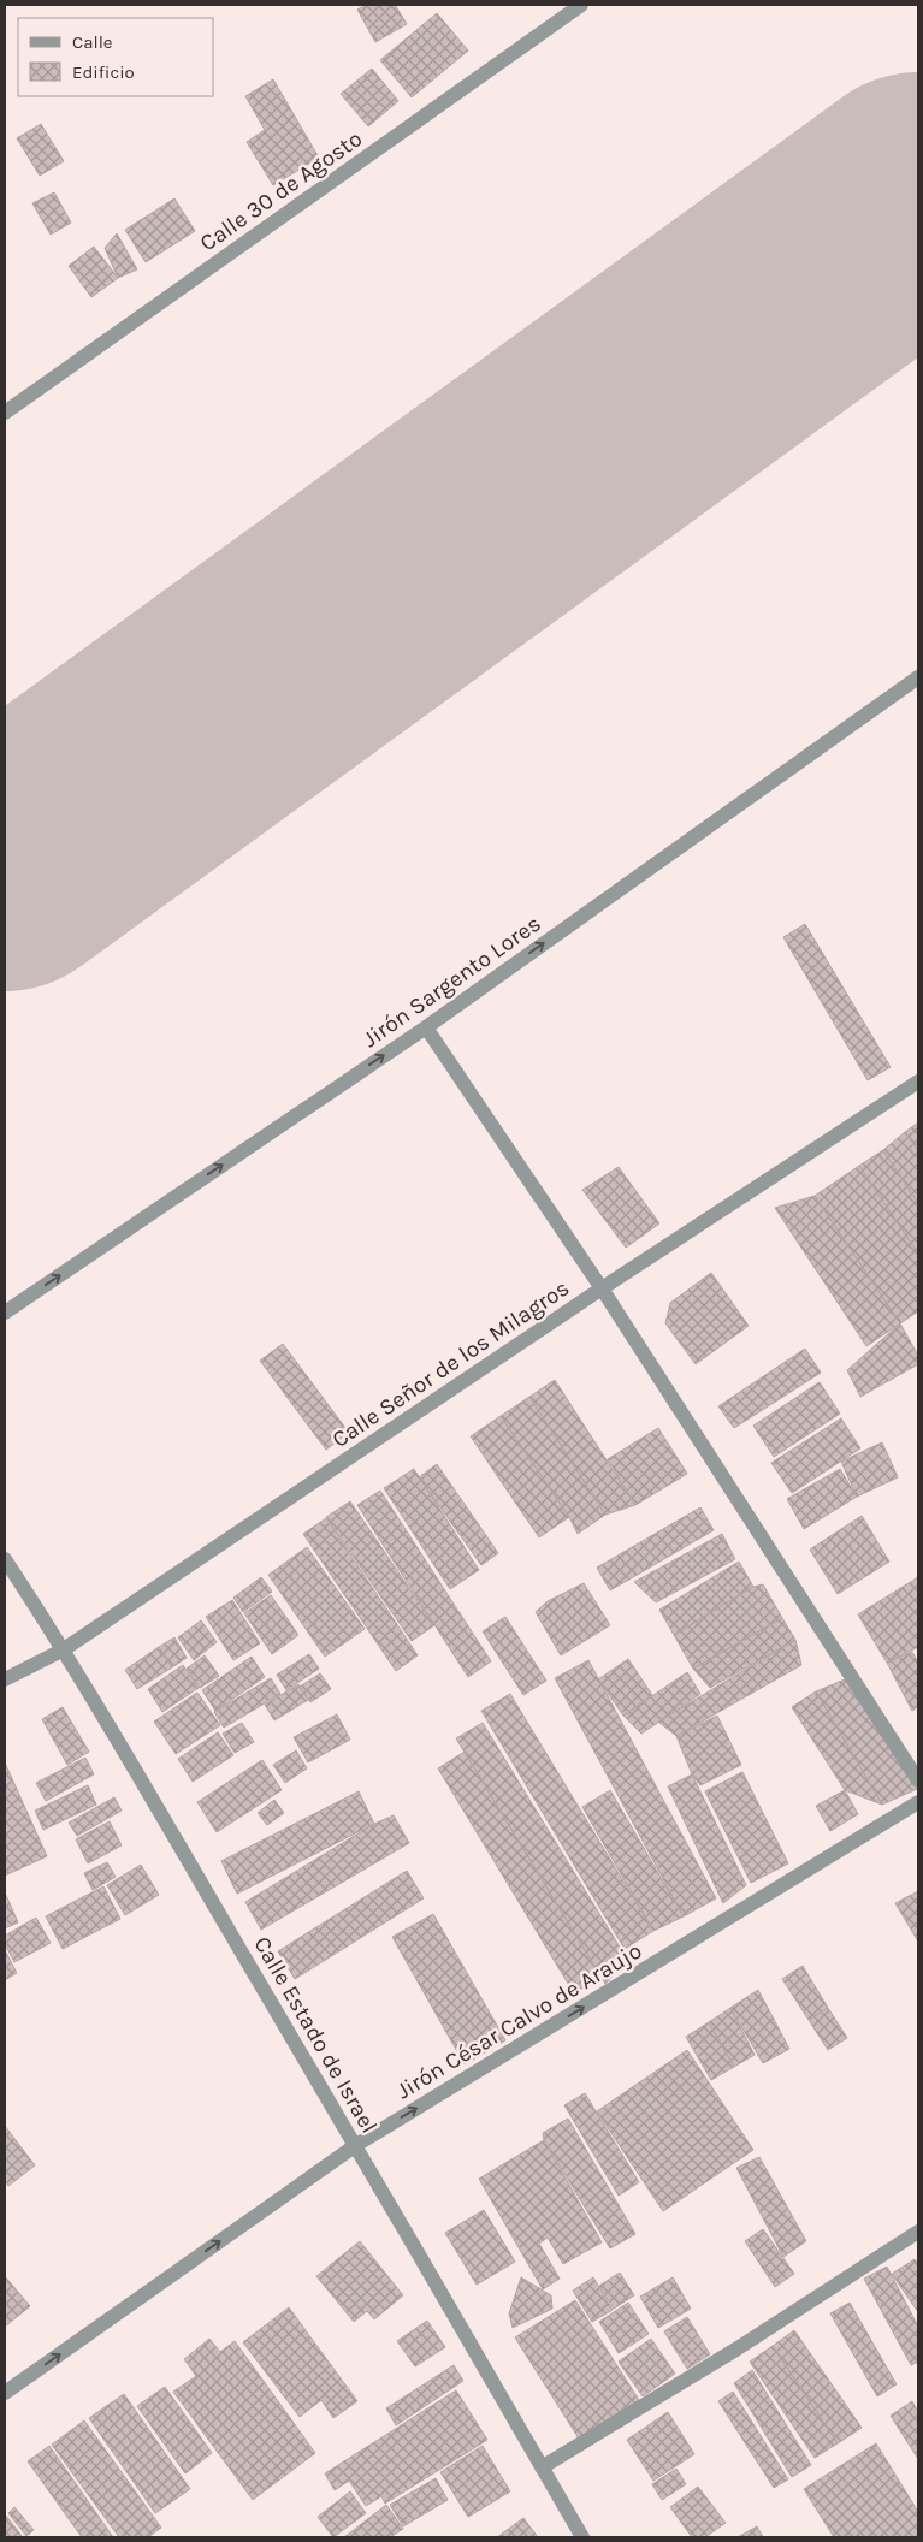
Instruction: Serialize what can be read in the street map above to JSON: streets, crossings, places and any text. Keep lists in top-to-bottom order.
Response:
{
  "streets": {
    "street": [
      "Calle 30 de Agosto",
      "Jirón Sargento Lores",
      "Calle Señor de los Milagros",
      "Jirón César Calvo de Araujo",
      "Calle Estado de Israel"
    ]
  },
  "crossings": [
    ["Calle Señor de los Milagros", "Calle Estado de Israel"],
    ["Jirón César Calvo de Araujo", "Calle Estado de Israel"]
  ],
  "one_way": ["Jirón Sargento Lores", "Jirón César Calvo de Araujo"],
  "legend": ["Calle", "Edificio"]
}
